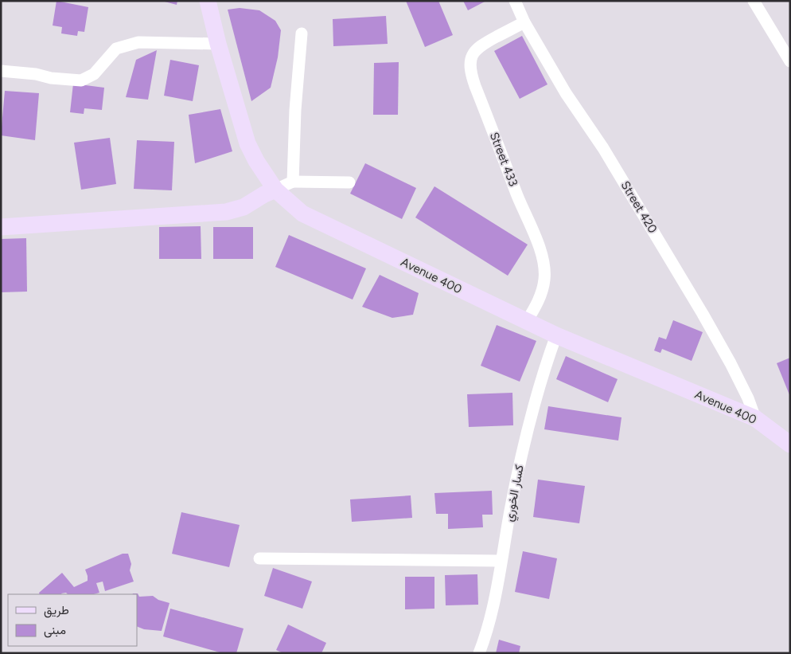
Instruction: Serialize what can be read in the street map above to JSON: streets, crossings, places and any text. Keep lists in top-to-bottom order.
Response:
{
  "streets": {
    "main road": ["Avenue 400"],
    "street": ["Street 433", "Street 420", "كسار الخوري"]
  },
  "crossings": [
    ["Street 433", "Street 420"],
    ["Street 433", "Avenue 400"],
    ["Street 420", "Avenue 400"],
    ["Avenue 400", "كسار الخوري"]
  ],
  "legend": ["طريق", "مبنى"]
}
